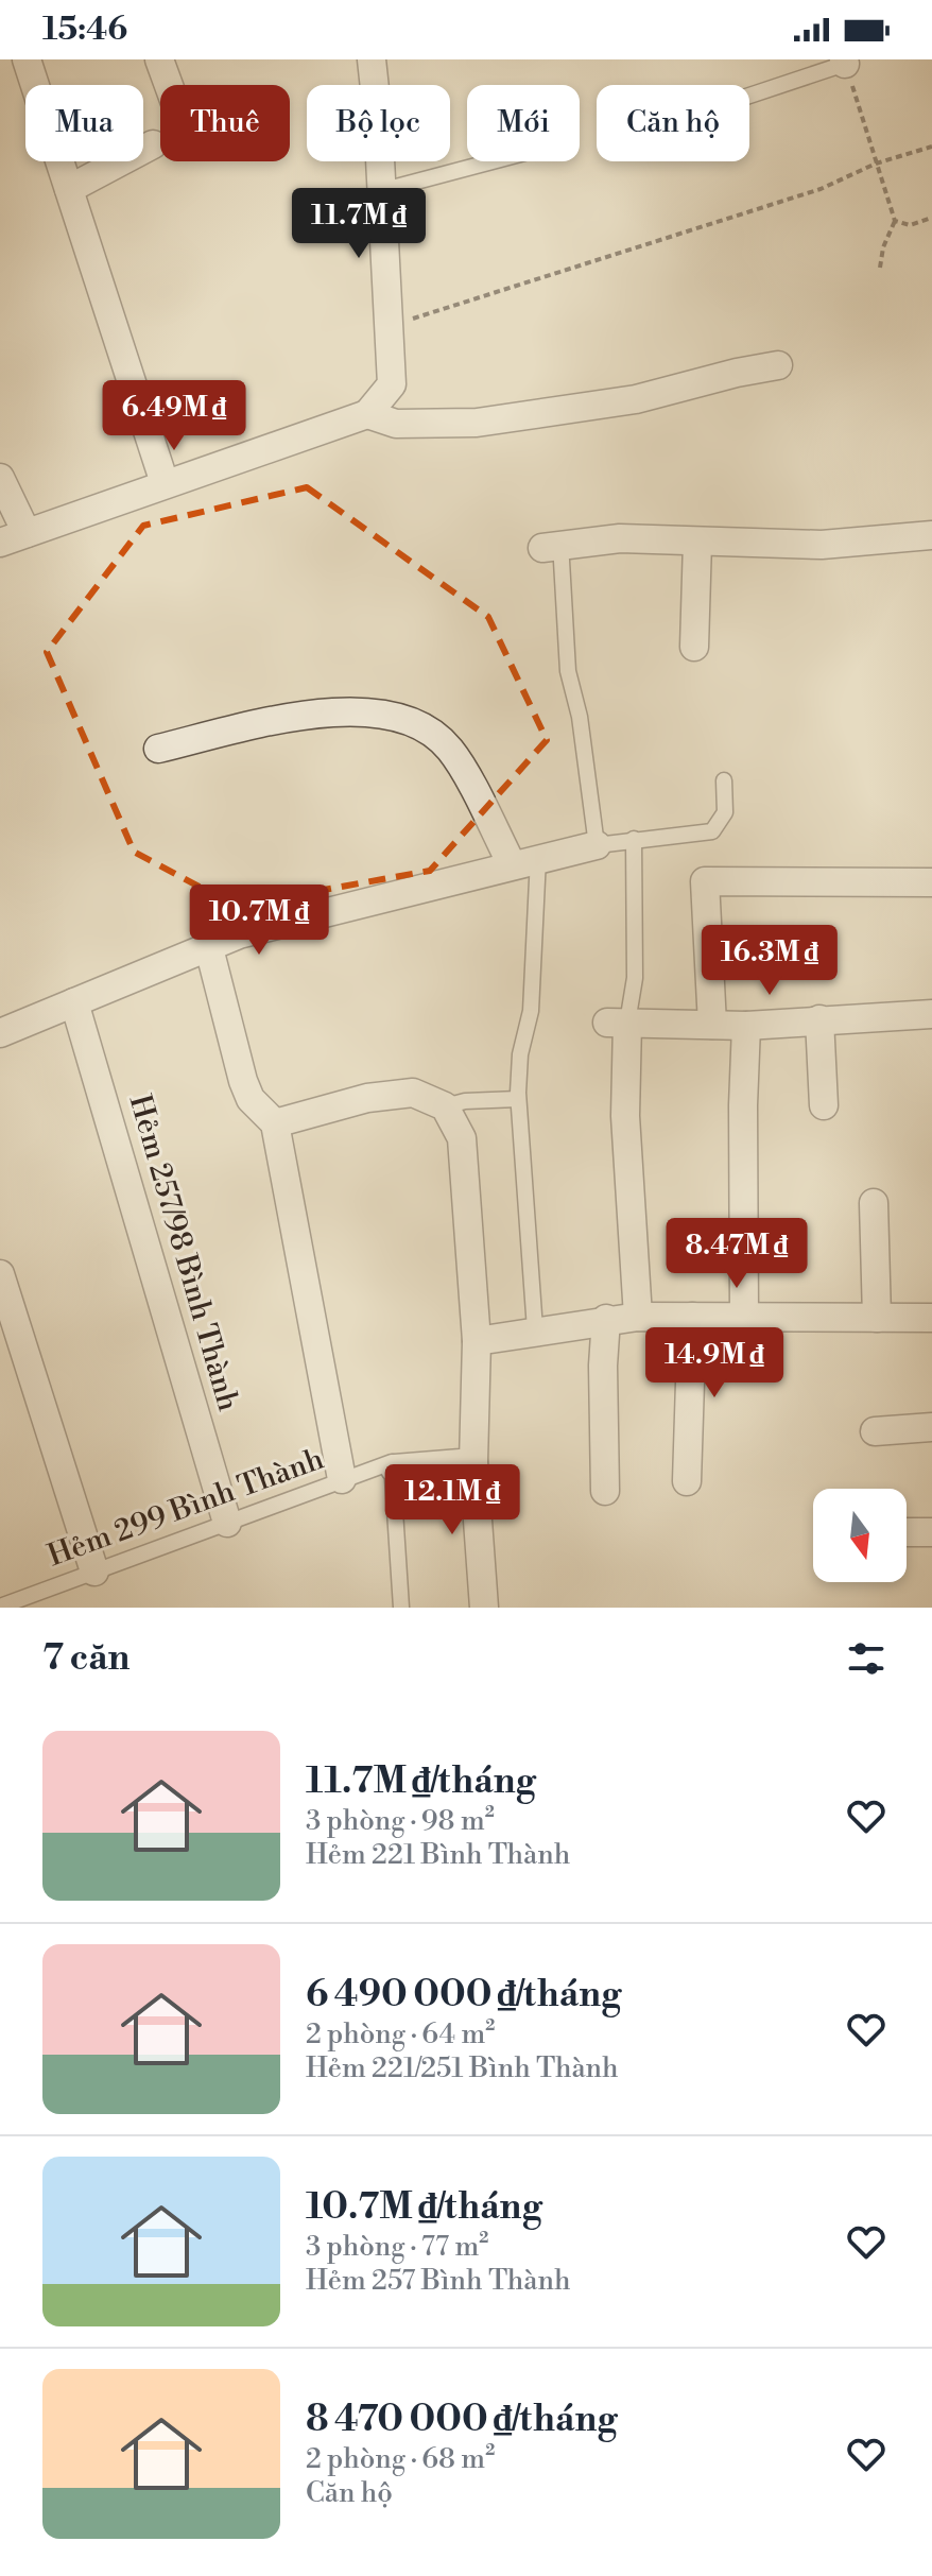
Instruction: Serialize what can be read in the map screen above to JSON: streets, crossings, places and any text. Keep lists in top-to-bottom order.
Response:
{
  "streets": {
    "street": ["Hẻm 257/98 Bình Thành"],
    "lane": ["Hẻm 299 Bình Thành"]
  },
  "crossings": [
    ["Hẻm 257/98 Bình Thành", "Hẻm 299 Bình Thành"]
  ],
  "north": "bottom",
  "page": {
    "status": "15:46",
    "chip": [
      "Mua",
      "Thuê",
      "Bộ lọc",
      "Mới",
      "Căn hộ"
    ],
    "price": [
      "11.7M ₫",
      "6.49M ₫",
      "10.7M ₫",
      "16.3M ₫",
      "8.47M ₫",
      "14.9M ₫",
      "12.1M ₫"
    ],
    "heading": "7 căn",
    "list": [
      {
        "name": "11.7M ₫/tháng",
        "note": "3 phòng · 98 m² · Hẻm 221 Bình Thành"
      },
      {
        "name": "6 490 000 ₫/tháng",
        "note": "2 phòng · 64 m² · Hẻm 221/251 Bình Thành"
      },
      {
        "name": "10.7M ₫/tháng",
        "note": "3 phòng · 77 m² · Hẻm 257 Bình Thành"
      },
      {
        "name": "8 470 000 ₫/tháng",
        "note": "2 phòng · 68 m² · Căn hộ"
      }
    ]
  }
}
